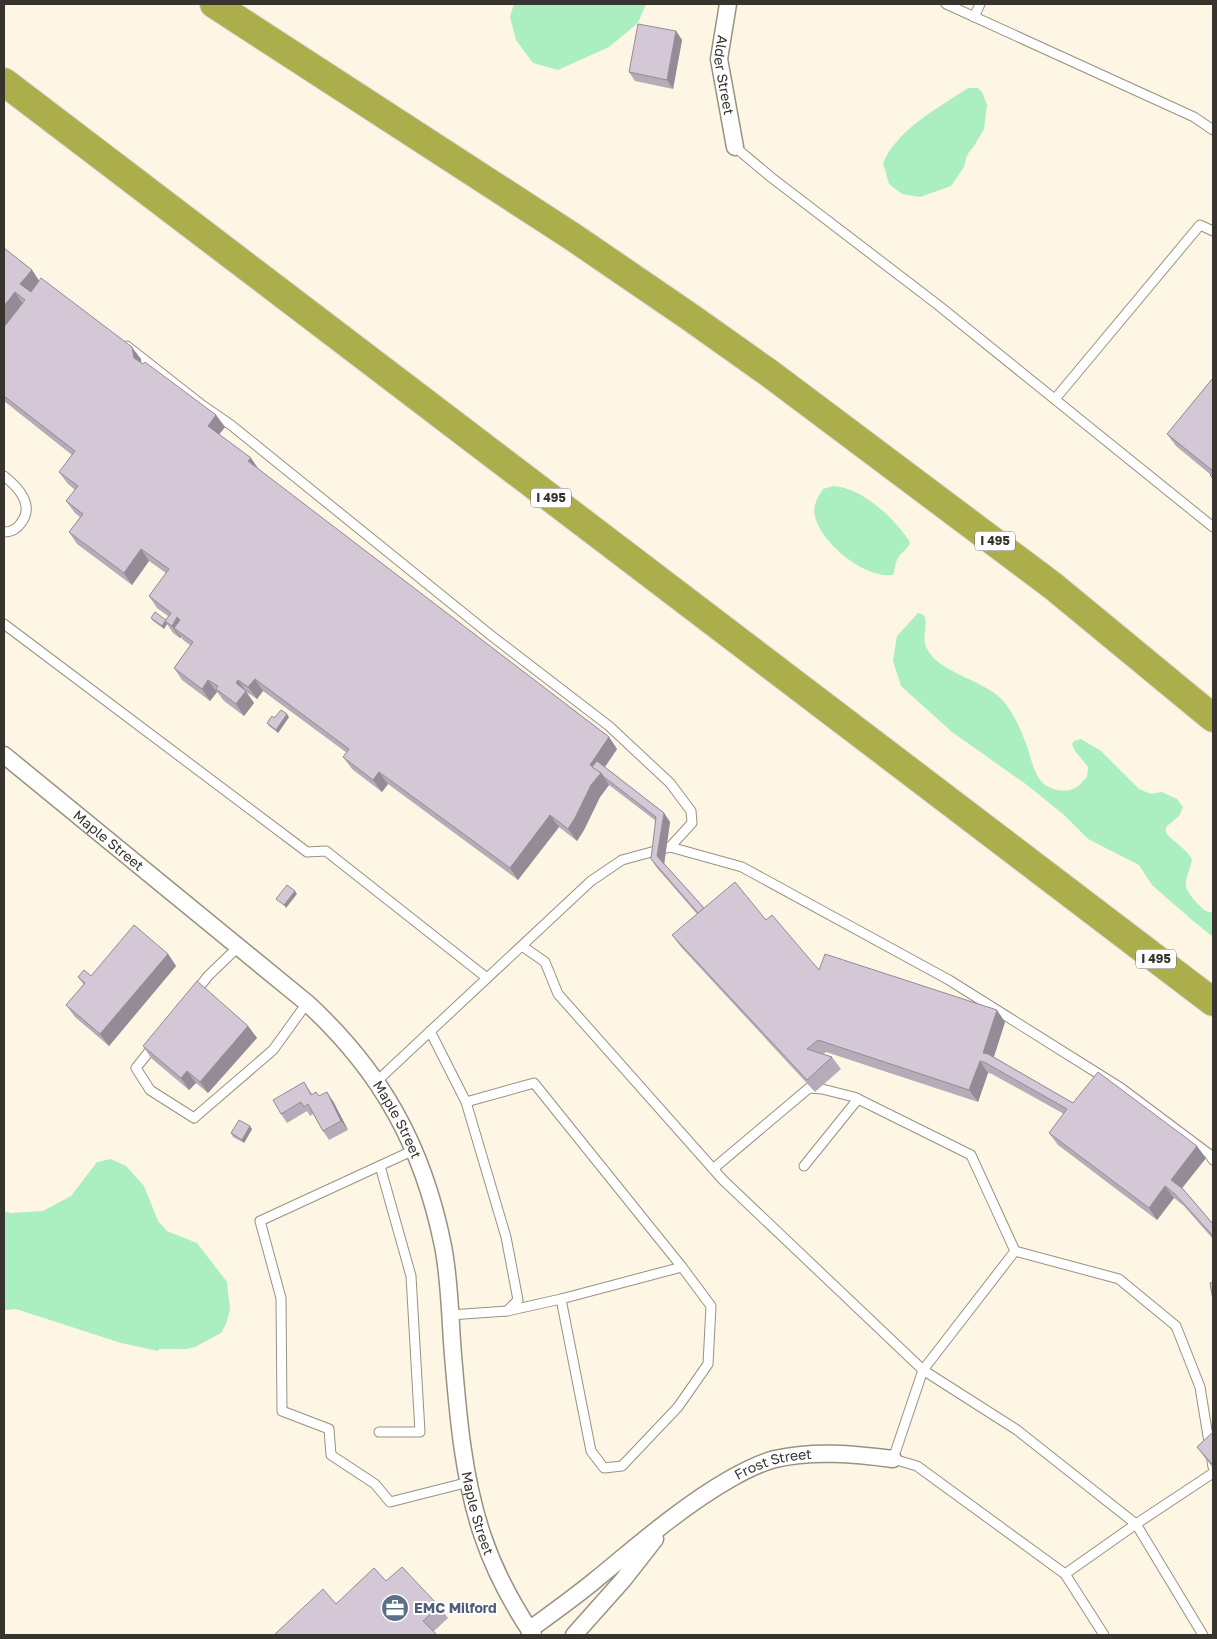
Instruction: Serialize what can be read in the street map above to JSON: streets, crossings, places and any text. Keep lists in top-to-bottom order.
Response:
{
  "streets": {
    "highway": ["I 495"],
    "street": ["Alder Street", "Maple Street", "Frost Street"]
  },
  "crossings": [
    ["Maple Street", "Frost Street"]
  ],
  "places": {
    "office": ["EMC Milford"]
  }
}
